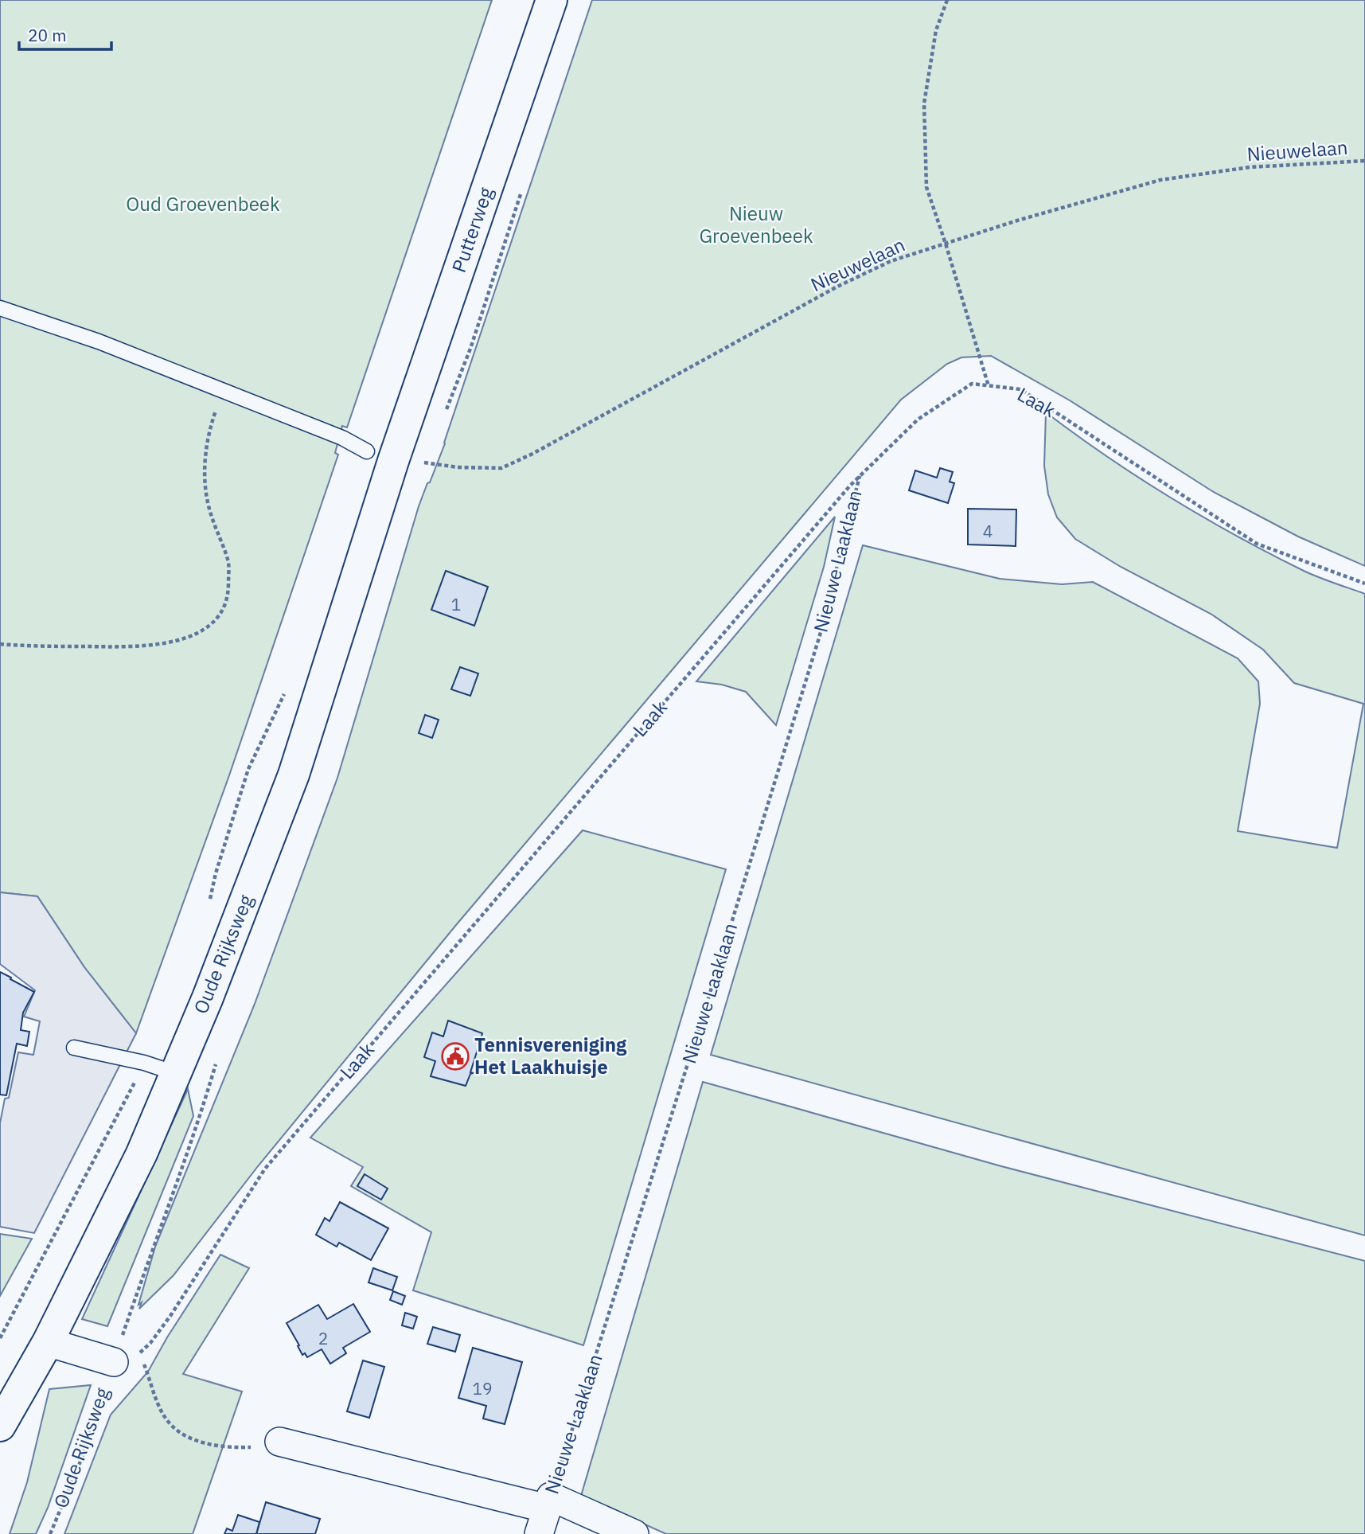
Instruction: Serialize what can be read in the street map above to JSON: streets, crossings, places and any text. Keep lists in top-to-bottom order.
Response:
{
  "streets": {
    "main road": ["Putterweg", "Oude Rijksweg"],
    "street": ["Nieuwe Laaklaan"],
    "path": ["Nieuwelaan", "Laak"]
  },
  "crossings": [
    ["Nieuwelaan", "Putterweg"],
    ["Nieuwelaan", "Oude Rijksweg"],
    ["Putterweg", "Oude Rijksweg"],
    ["Laak", "Nieuwe Laaklaan"]
  ],
  "parks": ["Oud Groevenbeek", "Nieuw Groevenbeek"],
  "places": {
    "public building": ["Tennisvereniging Het Laakhuisje"]
  },
  "house_numbers": [
    "4",
    "1",
    "2",
    "19"
  ],
  "scale_bar": "20 m"
}
